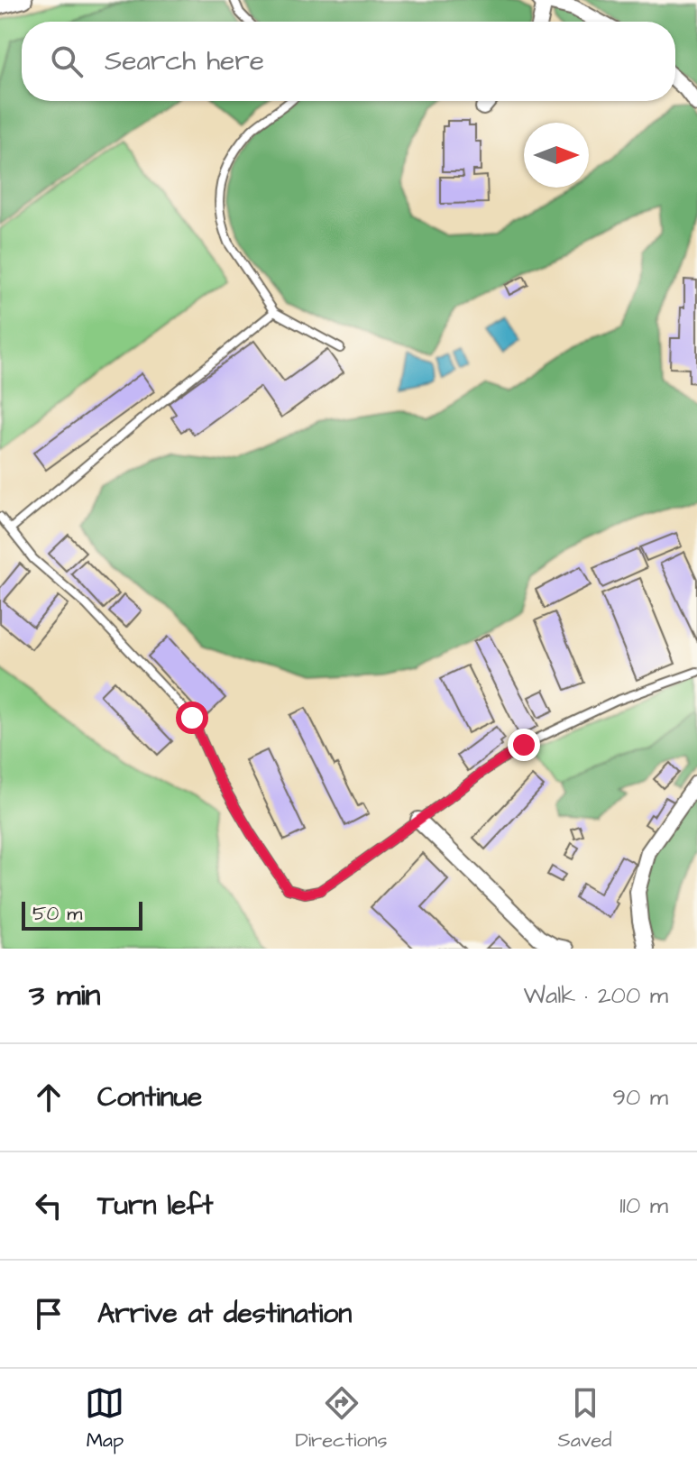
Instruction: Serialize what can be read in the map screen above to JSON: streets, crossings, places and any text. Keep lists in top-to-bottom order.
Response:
{
  "scale_bar": "50 m",
  "north": "right",
  "page": {
    "search": "Search here",
    "scale": "50 m",
    "heading": ["3 min", "Walk · 200 m"],
    "list": [
      ["Continue", "90 m"],
      ["Turn left", "110 m"],
      "Arrive at destination"
    ],
    "nav": ["Map", "Directions", "Saved"]
  }
}
